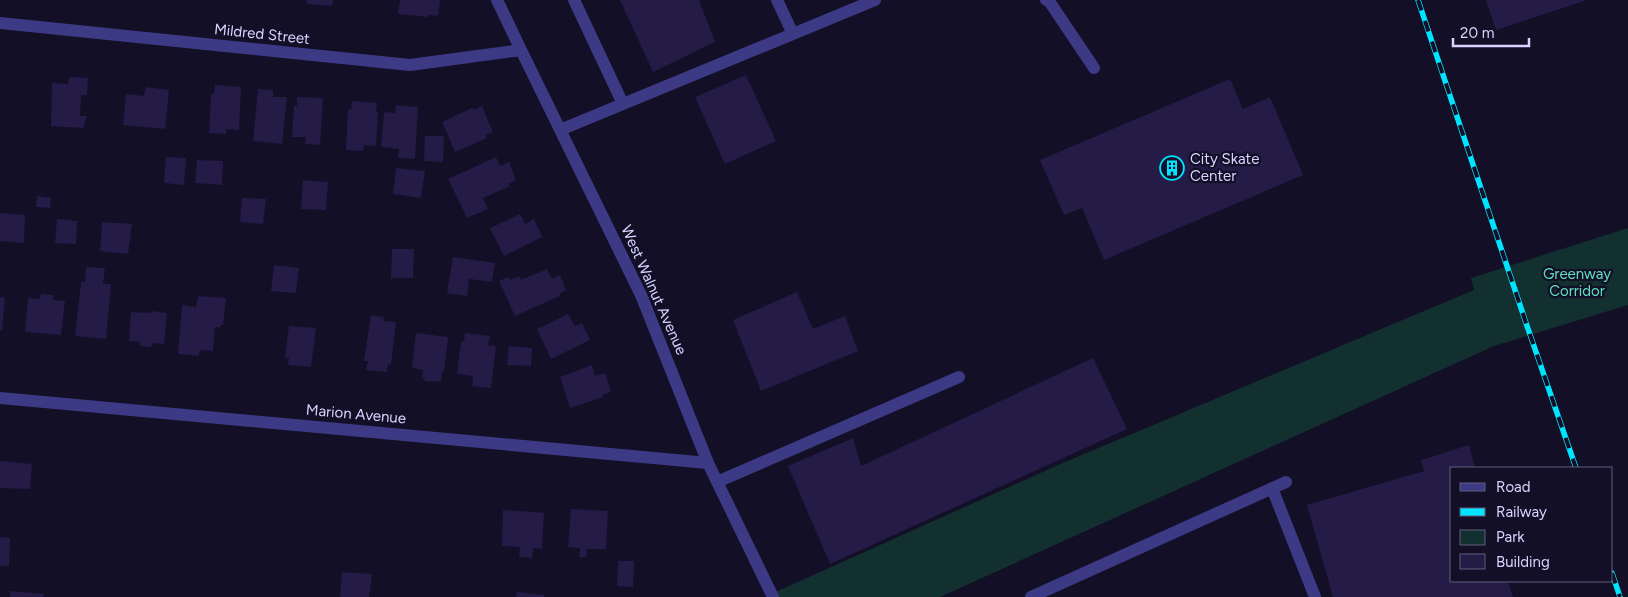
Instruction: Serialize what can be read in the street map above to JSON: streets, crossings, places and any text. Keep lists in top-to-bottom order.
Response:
{
  "streets": {
    "street": ["Mildred Street", "West Walnut Avenue", "Marion Avenue"]
  },
  "crossings": [
    ["Mildred Street", "West Walnut Avenue"],
    ["West Walnut Avenue", "Marion Avenue"]
  ],
  "parks": ["Greenway Corridor"],
  "places": {
    "building": ["City Skate Center"]
  },
  "legend": [
    "Road",
    "Railway",
    "Park",
    "Building"
  ],
  "scale_bar": "20 m"
}
